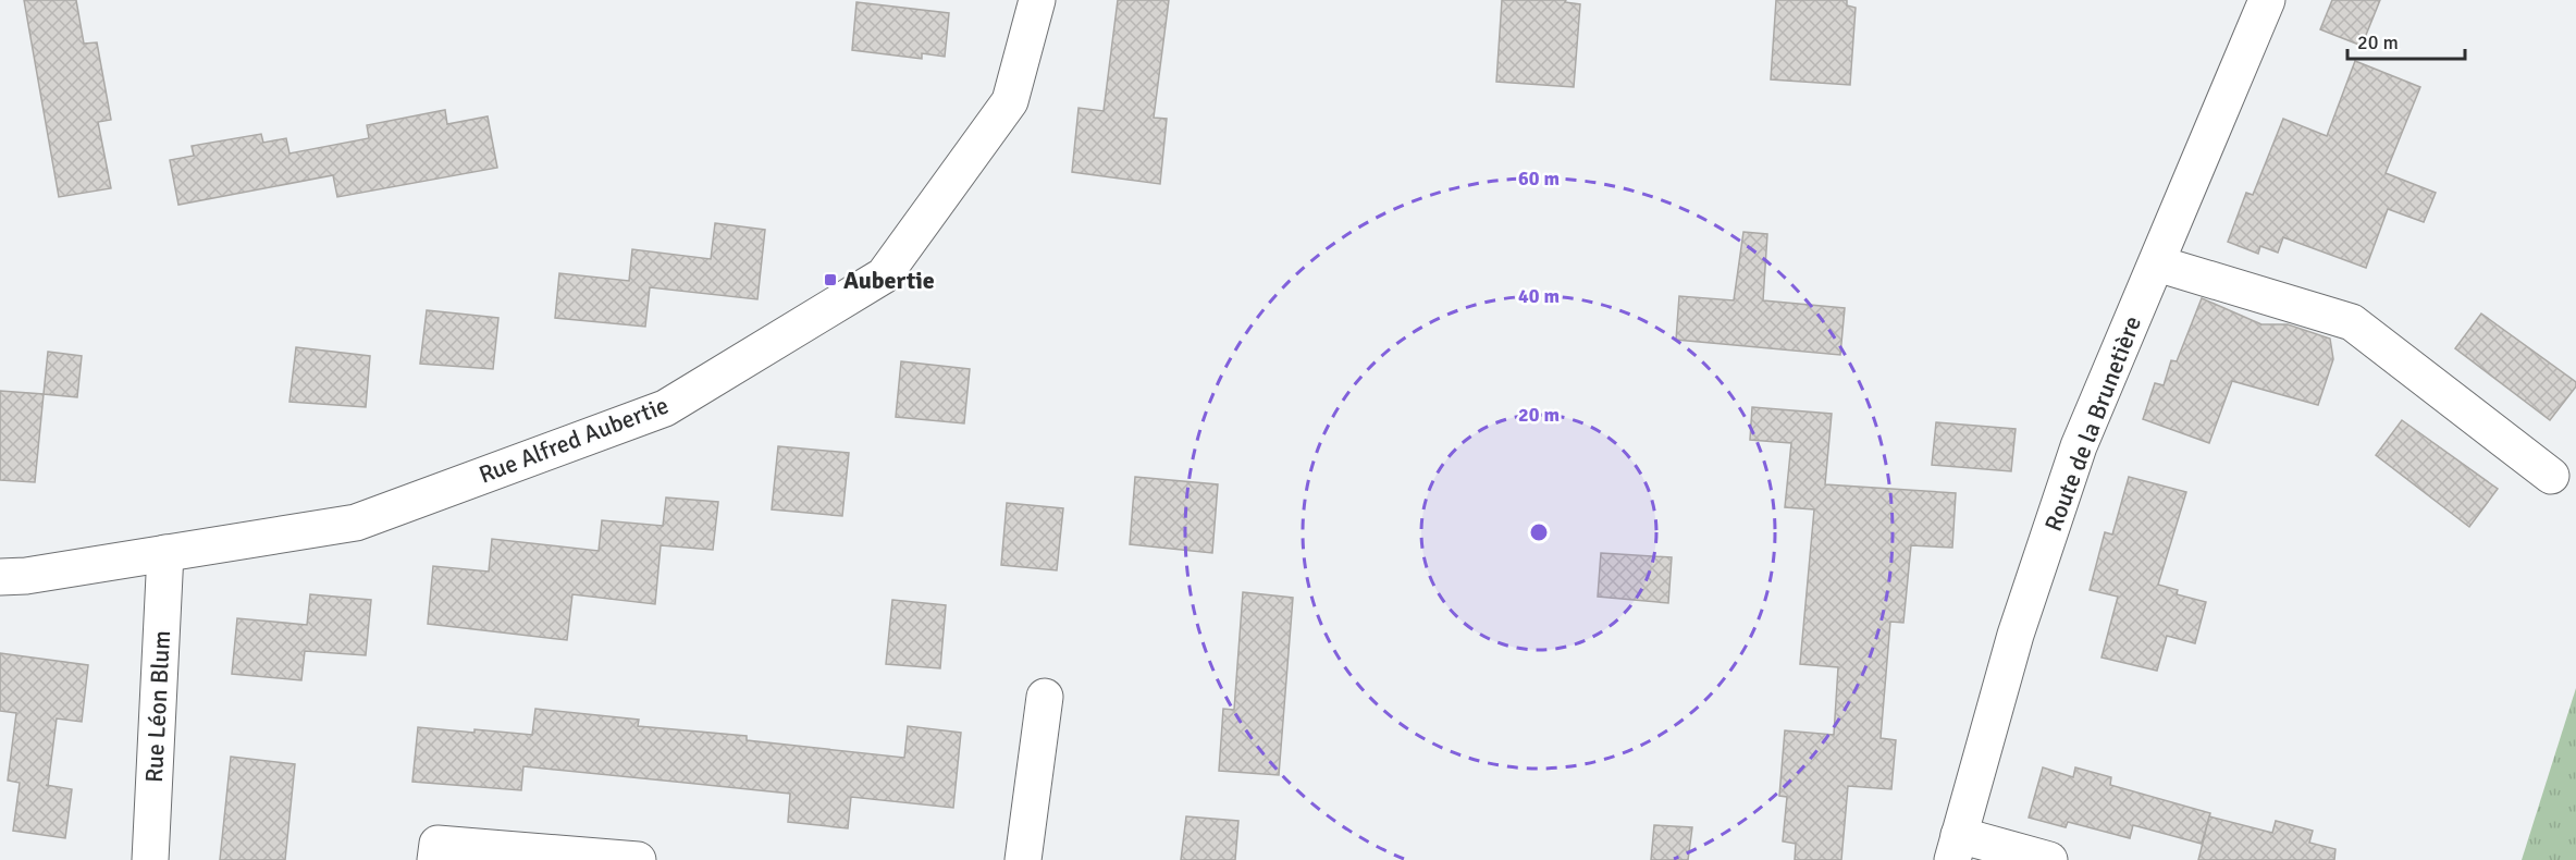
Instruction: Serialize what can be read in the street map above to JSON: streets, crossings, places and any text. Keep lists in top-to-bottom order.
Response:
{
  "streets": {
    "street": ["Route de la Brunetière", "Rue Alfred Aubertie", "Rue Léon Blum"]
  },
  "crossings": [
    ["Rue Alfred Aubertie", "Rue Léon Blum"]
  ],
  "places": {
    "transit": ["Aubertie"]
  },
  "scale_bar": "20 m",
  "rings": ["60 m", "40 m", "20 m"]
}
